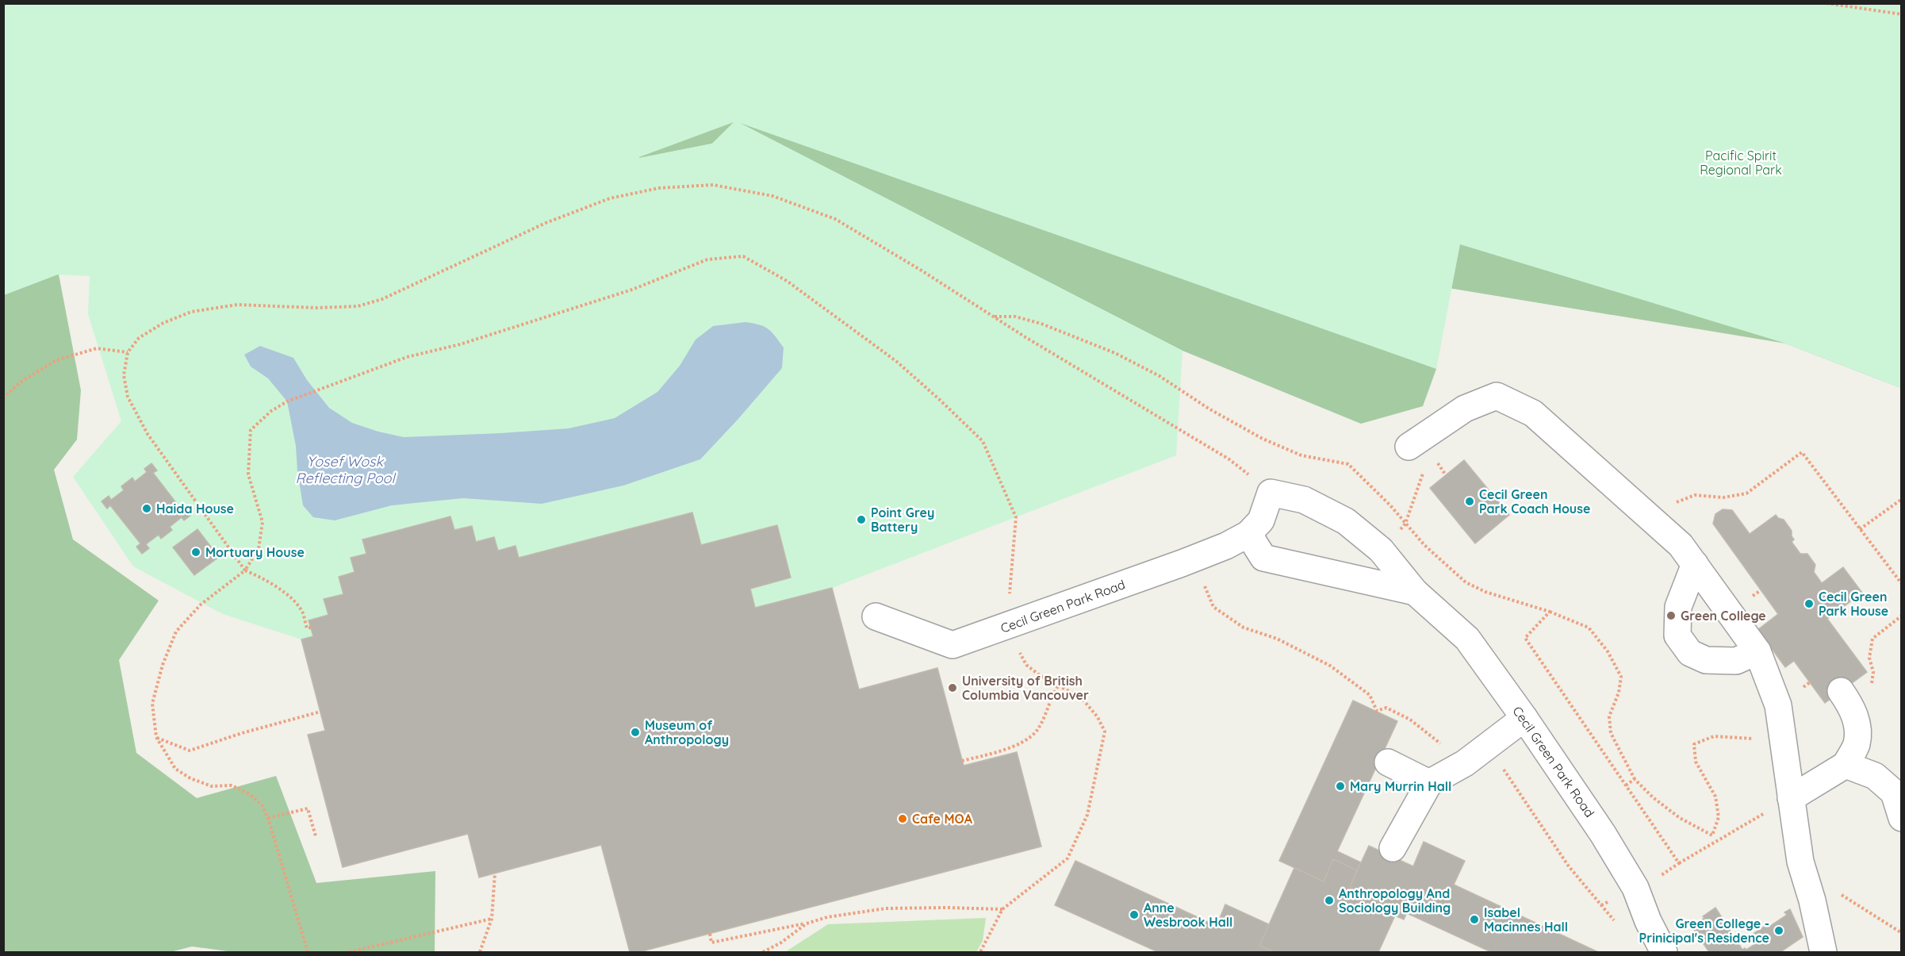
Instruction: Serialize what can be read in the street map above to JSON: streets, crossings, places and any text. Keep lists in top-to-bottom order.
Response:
{
  "streets": {
    "street": ["Cecil Green Park Road"]
  },
  "water": ["Yosef Wosk Reflecting Pool"],
  "parks": ["Pacific Spirit Regional Park"],
  "places": [
    "Cecil Green Park Coach House",
    "Haida House",
    "Point Grey Battery",
    "Mortuary House",
    "Cecil Green Park House",
    "Green College",
    "University of British Columbia Vancouver",
    "Museum of Anthropology",
    "Mary Murrin Hall",
    "Cafe MOA",
    "Anthropology And Sociology Building",
    "Anne Wesbrook Hall",
    "Isabel Macinnes Hall",
    "Green College - Prinicipal's Residence"
  ]
}
